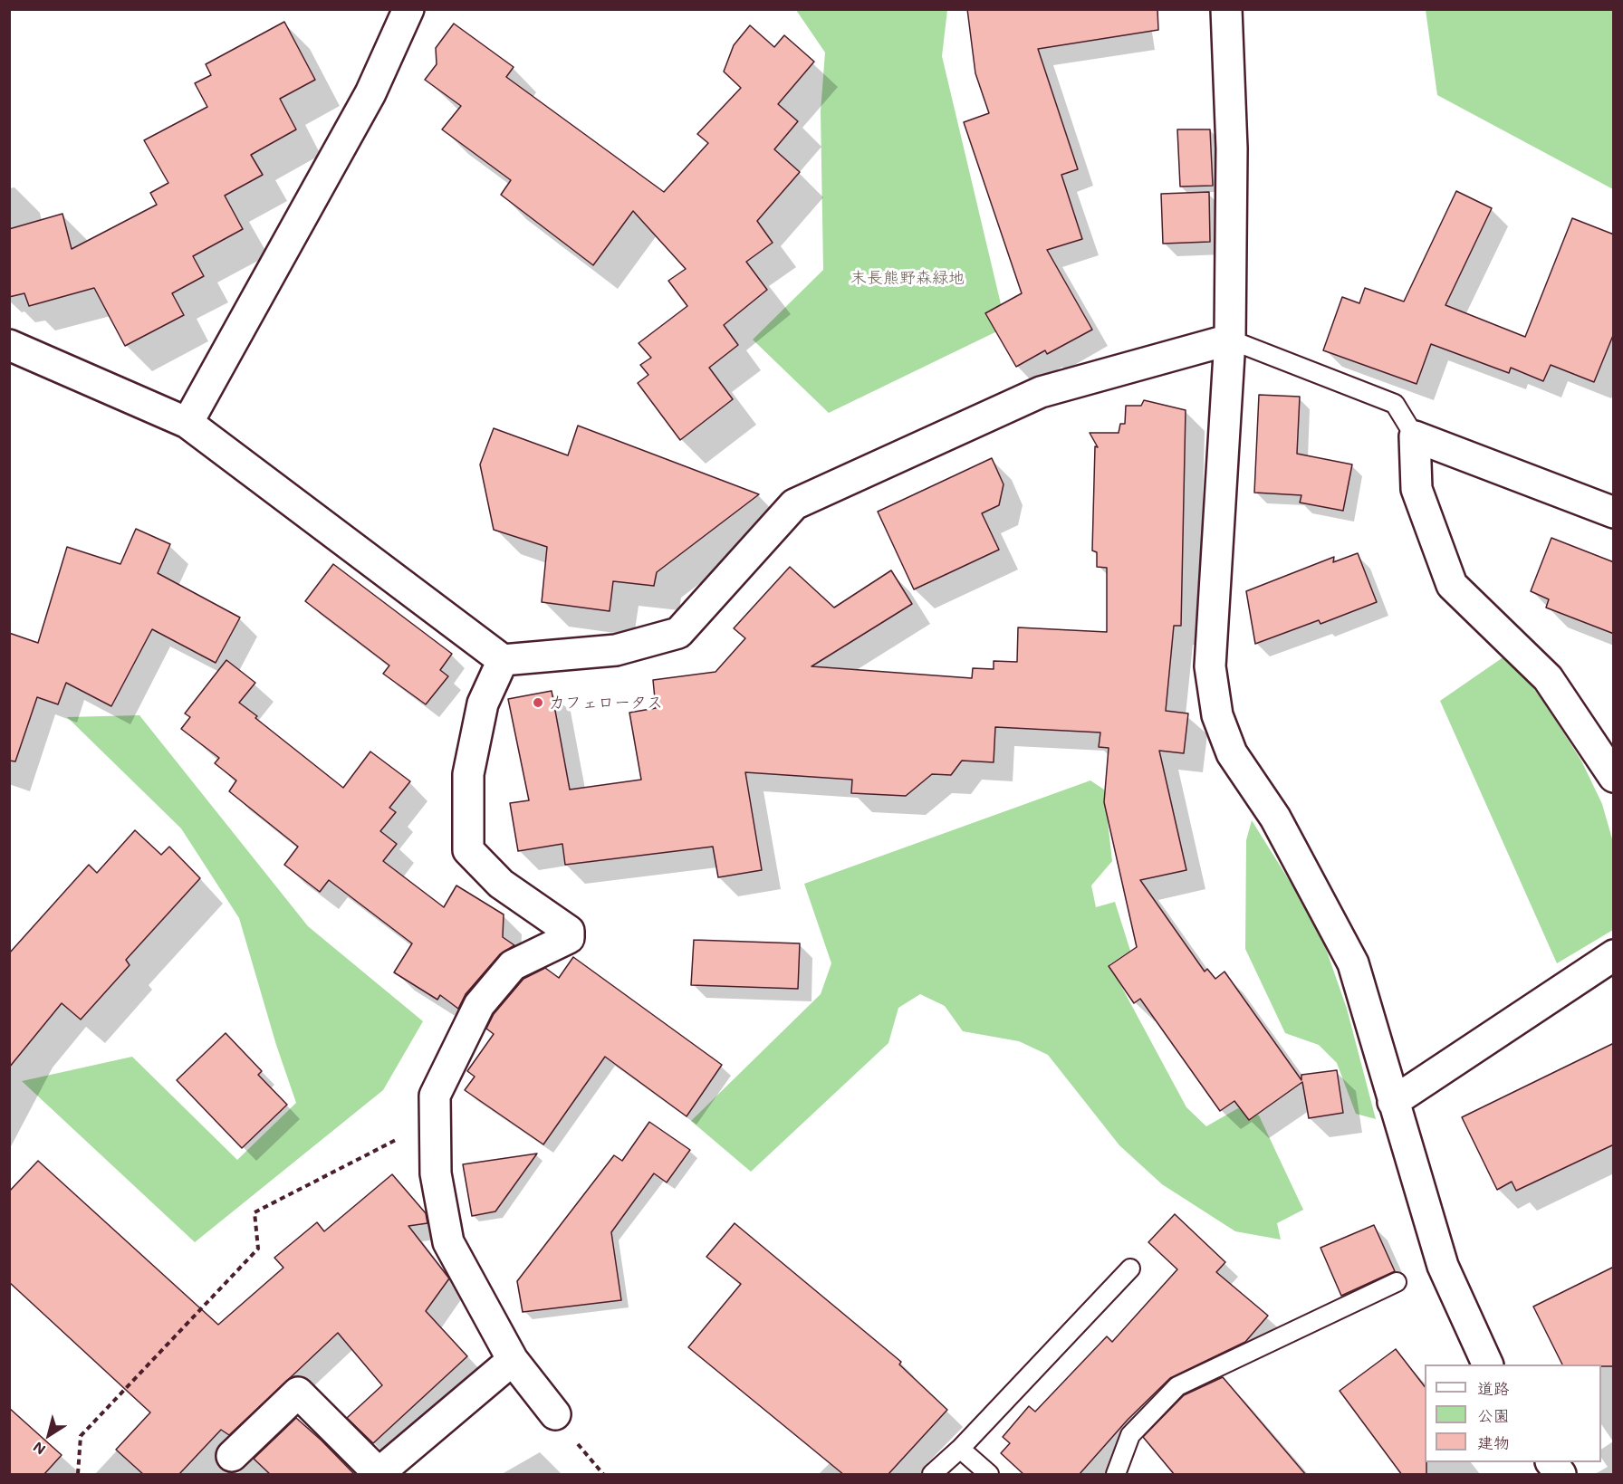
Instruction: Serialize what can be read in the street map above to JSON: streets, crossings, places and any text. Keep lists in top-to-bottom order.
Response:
{
  "parks": ["末長熊野森緑地"],
  "places": ["カフェロータス"],
  "legend": ["道路", "公園", "建物"],
  "north": "bottom left"
}
